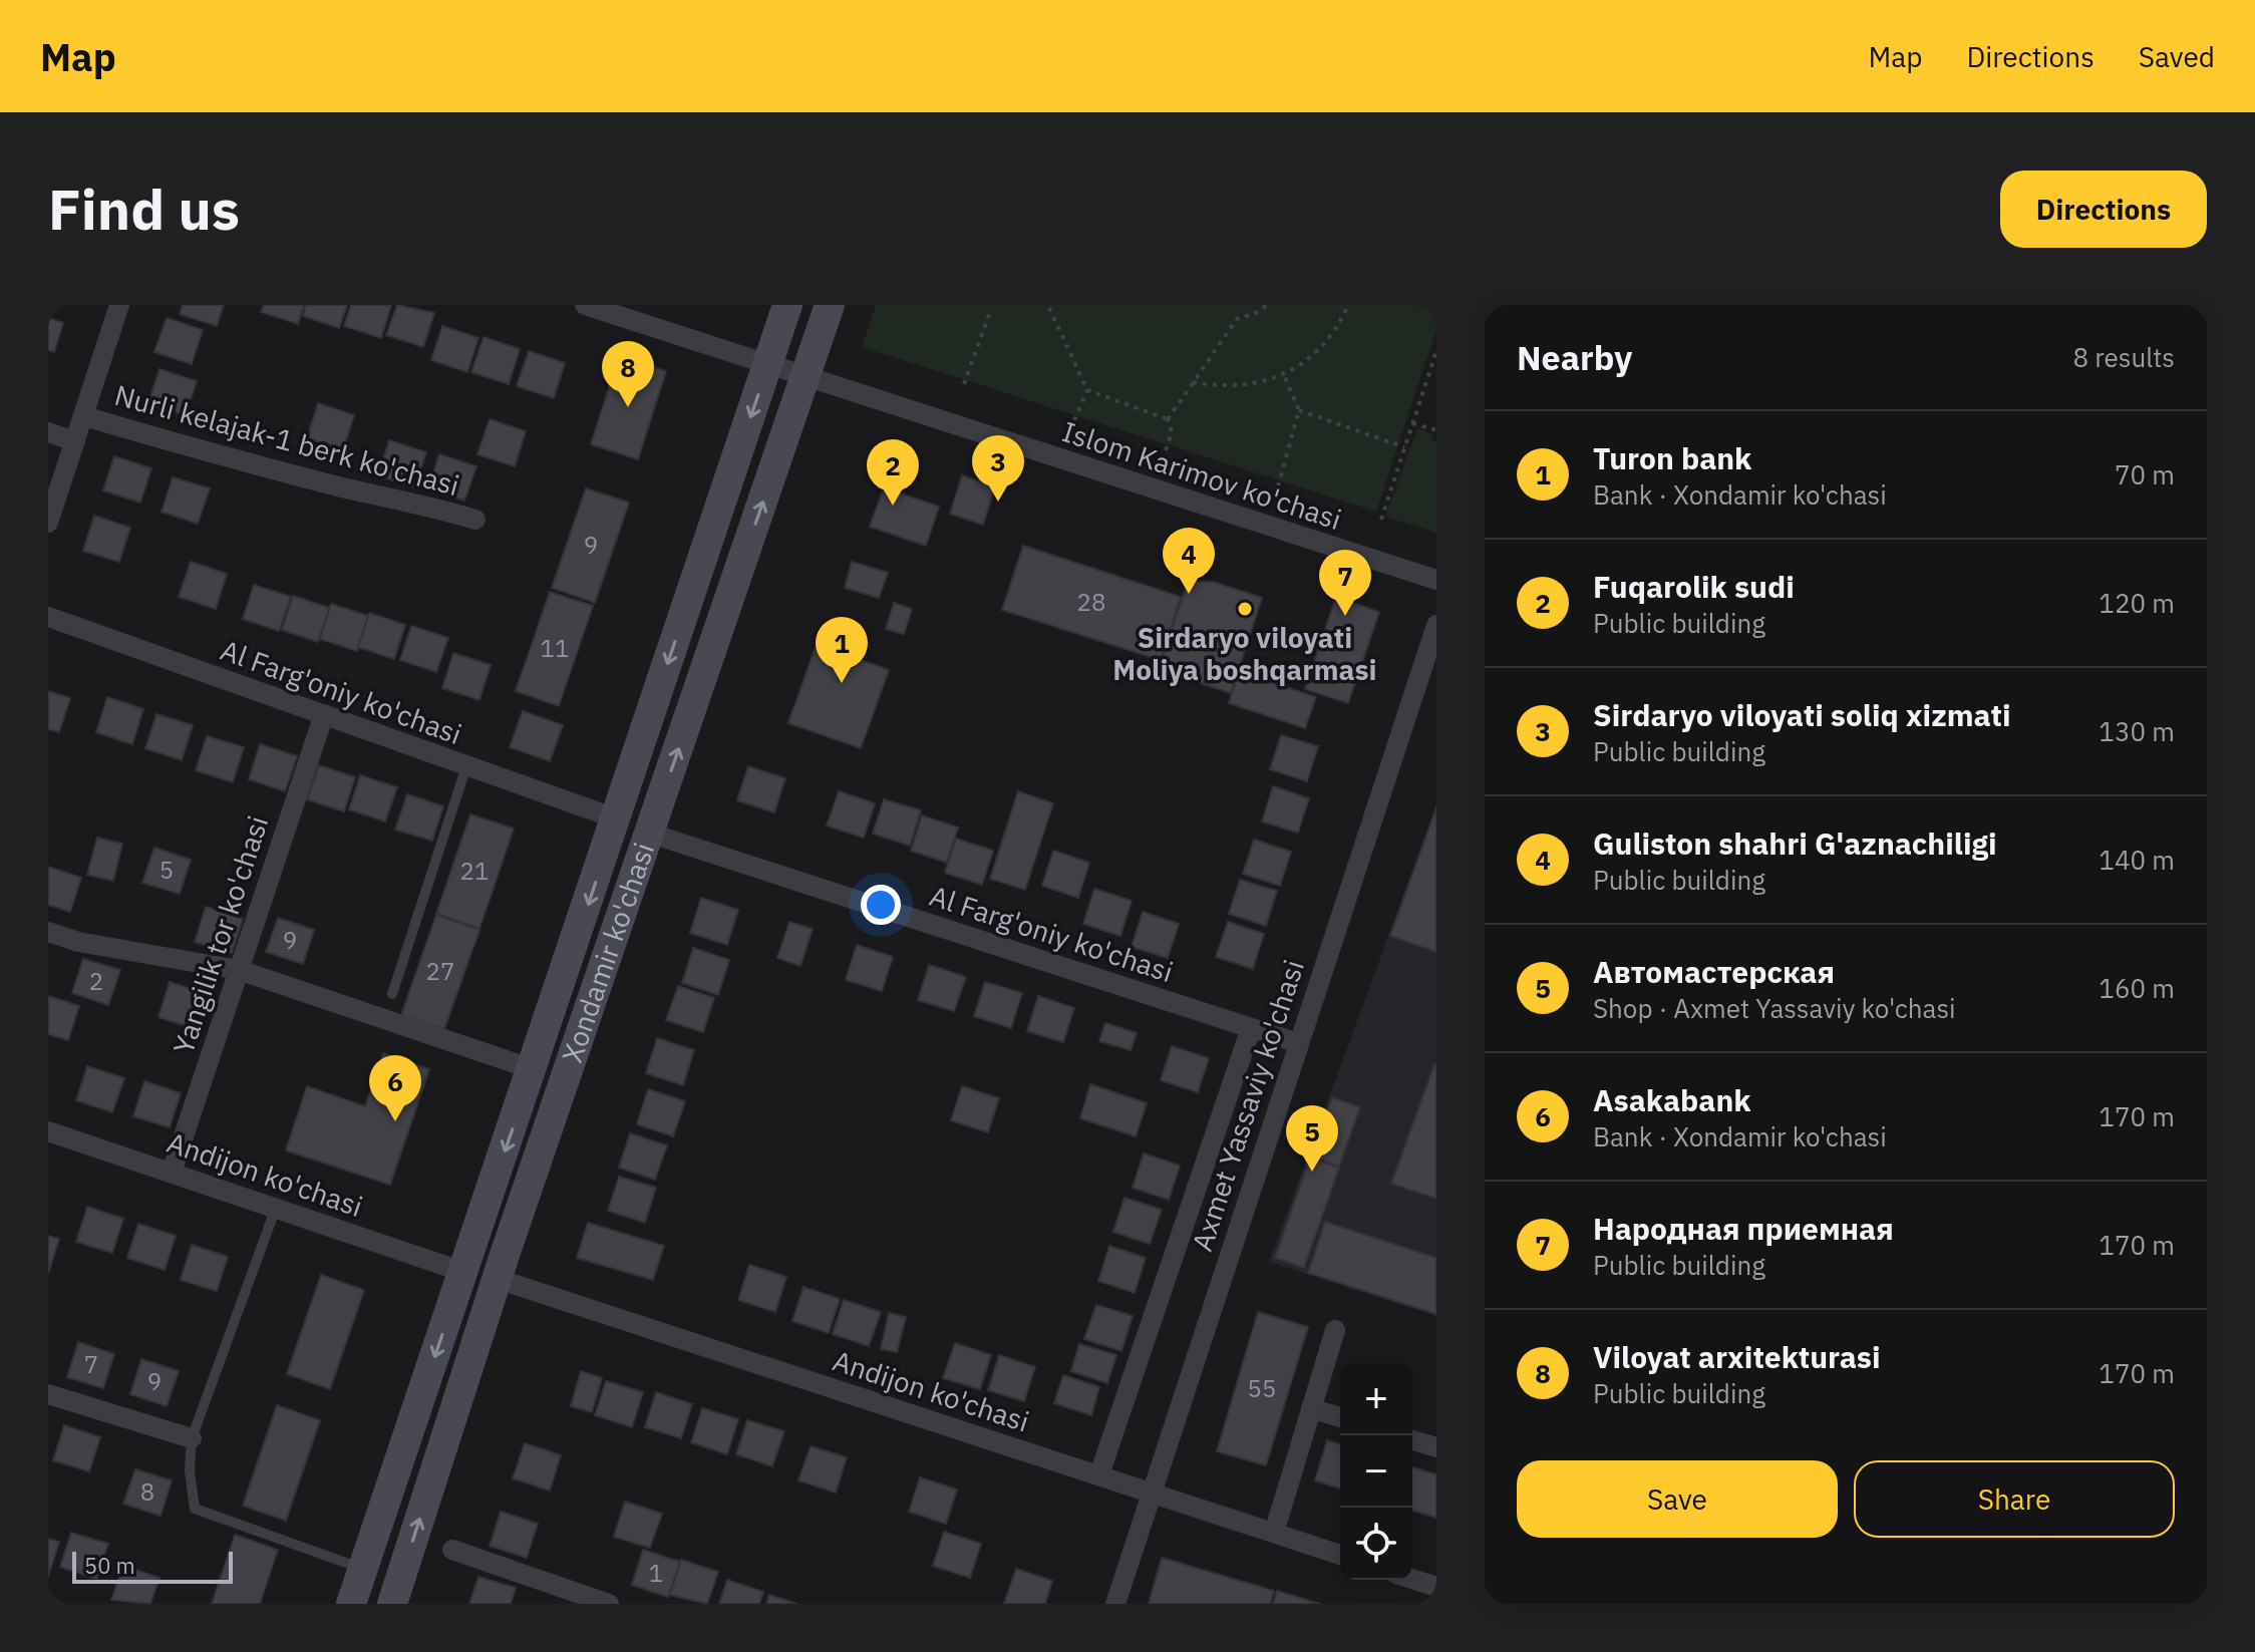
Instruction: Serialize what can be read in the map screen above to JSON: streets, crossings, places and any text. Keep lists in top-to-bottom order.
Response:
{
  "streets": {
    "main road": ["Xondamir ko'chasi"],
    "street": [
      "Nurli kelajak-1 berk ko'chasi",
      "Islom Karimov ko'chasi",
      "Al Farg'oniy ko'chasi",
      "Yangilik tor ko'chasi",
      "Axmet Yassaviy ko'chasi",
      "Andijon ko'chasi"
    ]
  },
  "crossings": [
    ["Islom Karimov ko'chasi", "Xondamir ko'chasi"],
    ["Al Farg'oniy ko'chasi", "Yangilik tor ko'chasi"],
    ["Al Farg'oniy ko'chasi", "Xondamir ko'chasi"],
    ["Al Farg'oniy ko'chasi", "Axmet Yassaviy ko'chasi"],
    ["Yangilik tor ko'chasi", "Andijon ko'chasi"],
    ["Xondamir ko'chasi", "Andijon ko'chasi"],
    ["Axmet Yassaviy ko'chasi", "Andijon ko'chasi"]
  ],
  "places": ["Sirdaryo viloyati Moliya boshqarmasi"],
  "house_numbers": [
    "9",
    "28",
    "11",
    "5",
    "21",
    "9",
    "27",
    "2",
    "7",
    "9",
    "55",
    "8",
    "1"
  ],
  "scale_bar": "50 m",
  "page": {
    "header": "Map",
    "nav": ["Map", "Directions", "Saved"],
    "buttons": [
      "Directions",
      ["Save", "Share"]
    ],
    "title": "Find us",
    "heading": ["Nearby", "8 results"],
    "pins": [
      "8",
      "3",
      "2",
      "4",
      "7",
      "1",
      "6",
      "5"
    ],
    "list": [
      {
        "mark": "1",
        "name": "Turon bank",
        "note": "Bank · Xondamir ko'chasi",
        "value": "70 m"
      },
      {
        "mark": "2",
        "name": "Fuqarolik sudi",
        "note": "Public building",
        "value": "120 m"
      },
      {
        "mark": "3",
        "name": "Sirdaryo viloyati soliq xizmati",
        "note": "Public building",
        "value": "130 m"
      },
      {
        "mark": "4",
        "name": "Guliston shahri G'aznachiligi",
        "note": "Public building",
        "value": "140 m"
      },
      {
        "mark": "5",
        "name": "Автомастерская",
        "note": "Shop · Axmet Yassaviy ko'chasi",
        "value": "160 m"
      },
      {
        "mark": "6",
        "name": "Asakabank",
        "note": "Bank · Xondamir ko'chasi",
        "value": "170 m"
      },
      {
        "mark": "7",
        "name": "Народная приемная",
        "note": "Public building",
        "value": "170 m"
      },
      {
        "mark": "8",
        "name": "Viloyat arxitekturasi",
        "note": "Public building",
        "value": "170 m"
      }
    ],
    "map_buttons": ["+", "−"],
    "scale": "50 m"
  }
}
